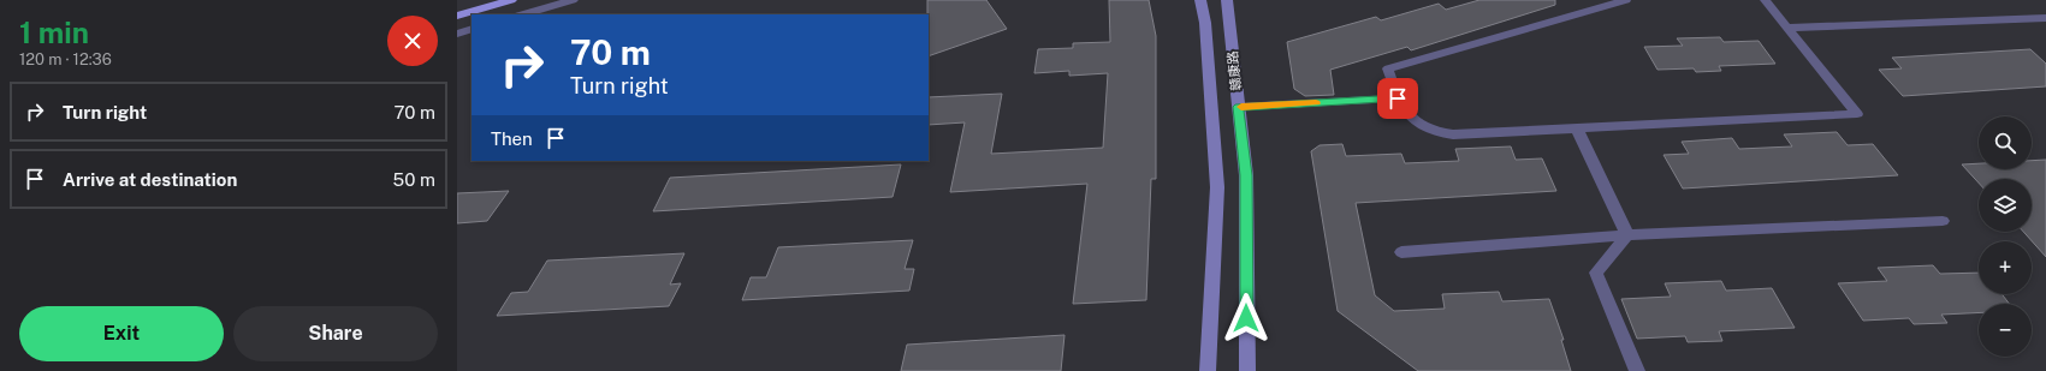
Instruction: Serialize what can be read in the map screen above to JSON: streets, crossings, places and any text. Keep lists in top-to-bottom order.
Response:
{
  "streets": {
    "main road": ["赣康路"]
  },
  "page": {
    "heading": ["1 min", "120 m · 12:36"],
    "turn": ["70 m", "Turn right"],
    "list": [
      {
        "name": "Turn right",
        "value": "70 m"
      },
      {
        "name": "Arrive at destination",
        "value": "50 m"
      }
    ],
    "then": "Then",
    "map_buttons": ["+", "−"],
    "buttons": ["Exit", "Share"]
  }
}
